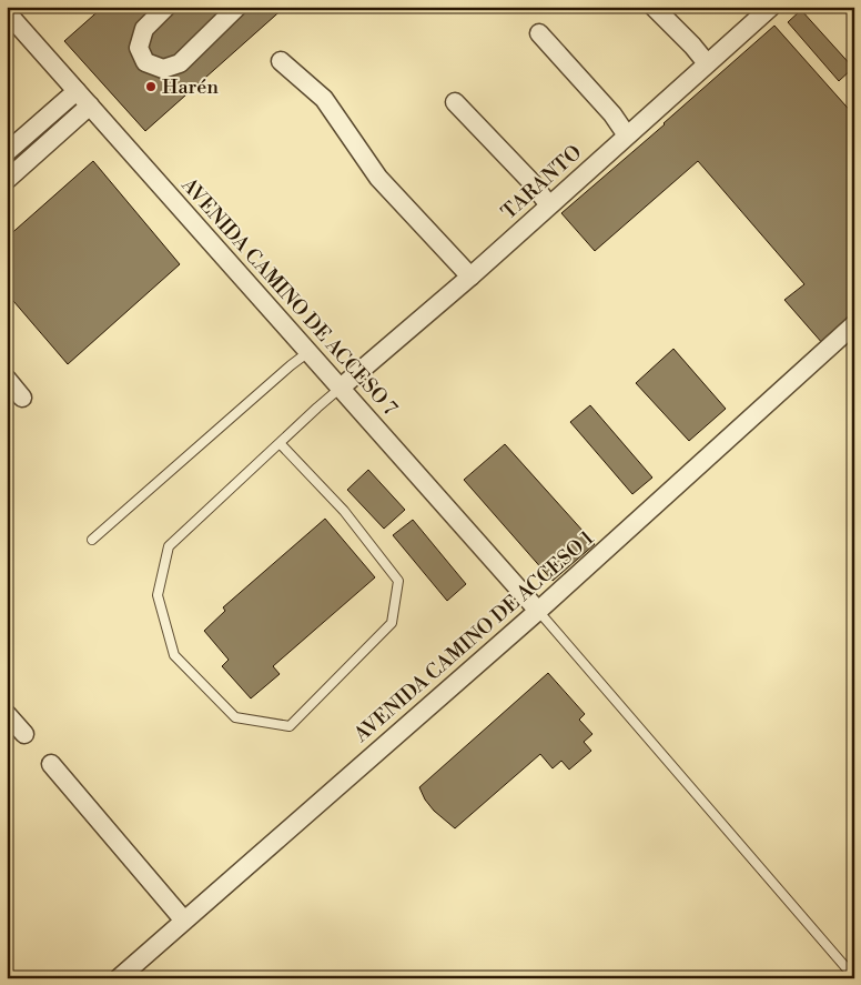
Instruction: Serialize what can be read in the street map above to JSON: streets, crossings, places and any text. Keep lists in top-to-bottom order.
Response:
{
  "streets": {
    "street": ["TARANTO", "AVENIDA CAMINO DE ACCESO 7", "AVENIDA CAMINO DE ACCESO 1"]
  },
  "crossings": [
    ["TARANTO", "AVENIDA CAMINO DE ACCESO 7"],
    ["AVENIDA CAMINO DE ACCESO 7", "AVENIDA CAMINO DE ACCESO 1"]
  ],
  "places": ["Harén"]
}
